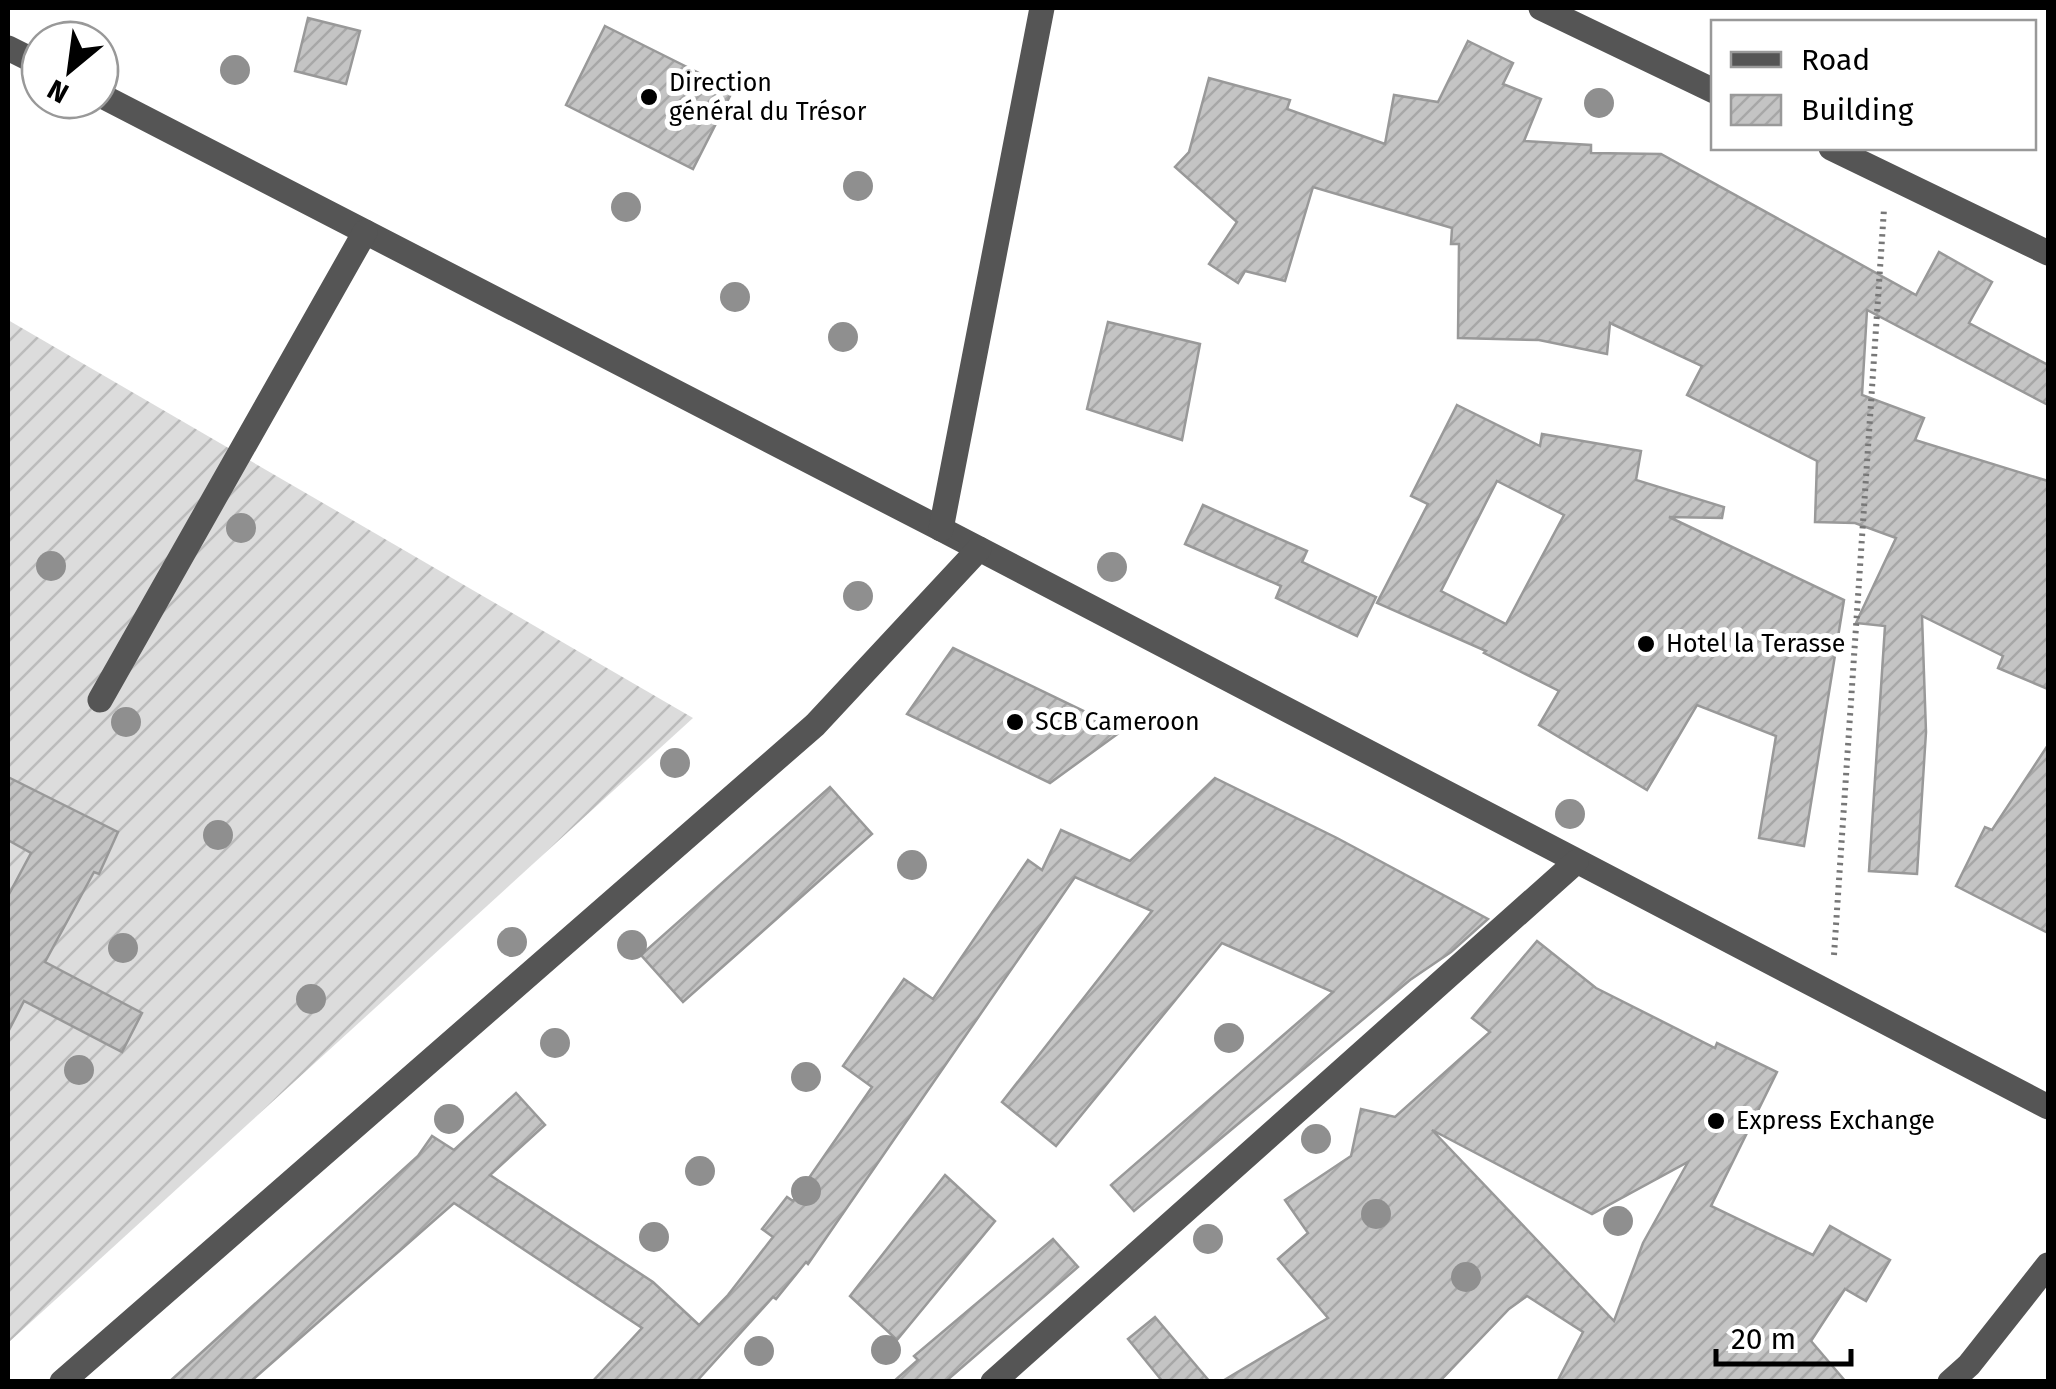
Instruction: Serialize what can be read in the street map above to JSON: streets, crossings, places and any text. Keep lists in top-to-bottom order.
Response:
{
  "places": [
    "Direction général du Trésor",
    "Hotel la Terasse",
    "SCB Cameroon",
    "Express Exchange"
  ],
  "legend": ["Road", "Building"],
  "scale_bar": "20 m",
  "north": "bottom left"
}
